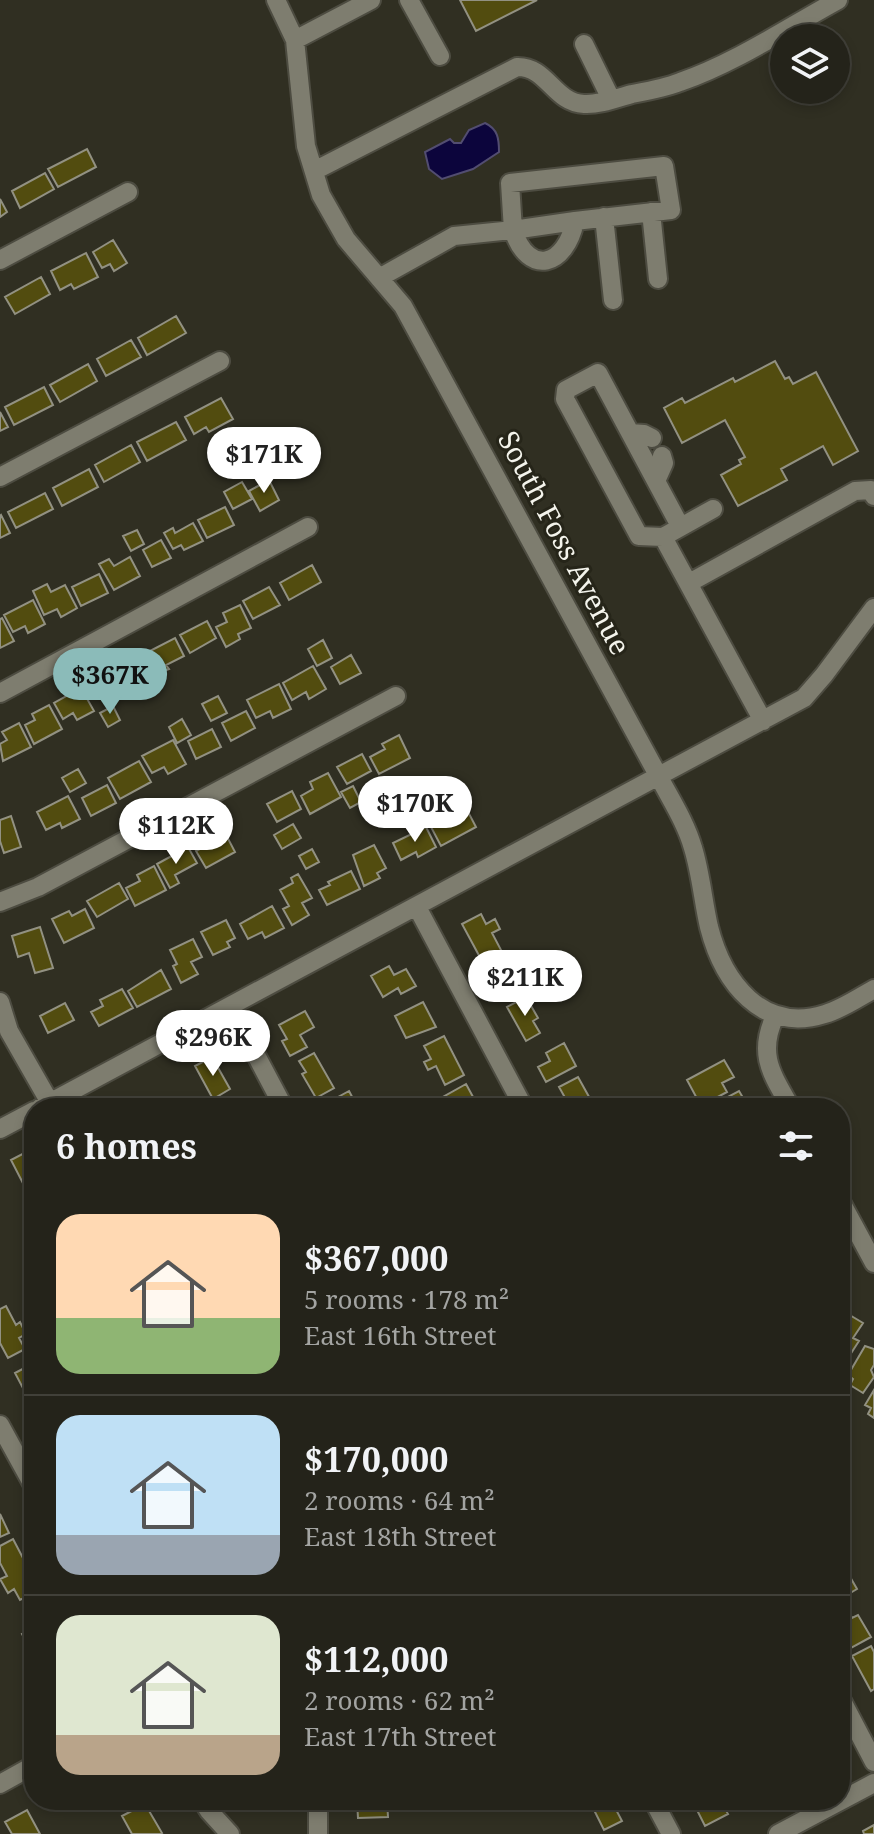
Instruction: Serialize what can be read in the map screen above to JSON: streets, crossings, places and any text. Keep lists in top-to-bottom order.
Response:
{
  "streets": {
    "street": ["South Foss Avenue"]
  },
  "page": {
    "price": [
      "$171K",
      "$367K",
      "$170K",
      "$112K",
      "$211K",
      "$296K"
    ],
    "heading": "6 homes",
    "list": [
      {
        "name": "$367,000",
        "note": "5 rooms · 178 m² · East 16th Street"
      },
      {
        "name": "$170,000",
        "note": "2 rooms · 64 m² · East 18th Street"
      },
      {
        "name": "$112,000",
        "note": "2 rooms · 62 m² · East 17th Street"
      }
    ]
  }
}
